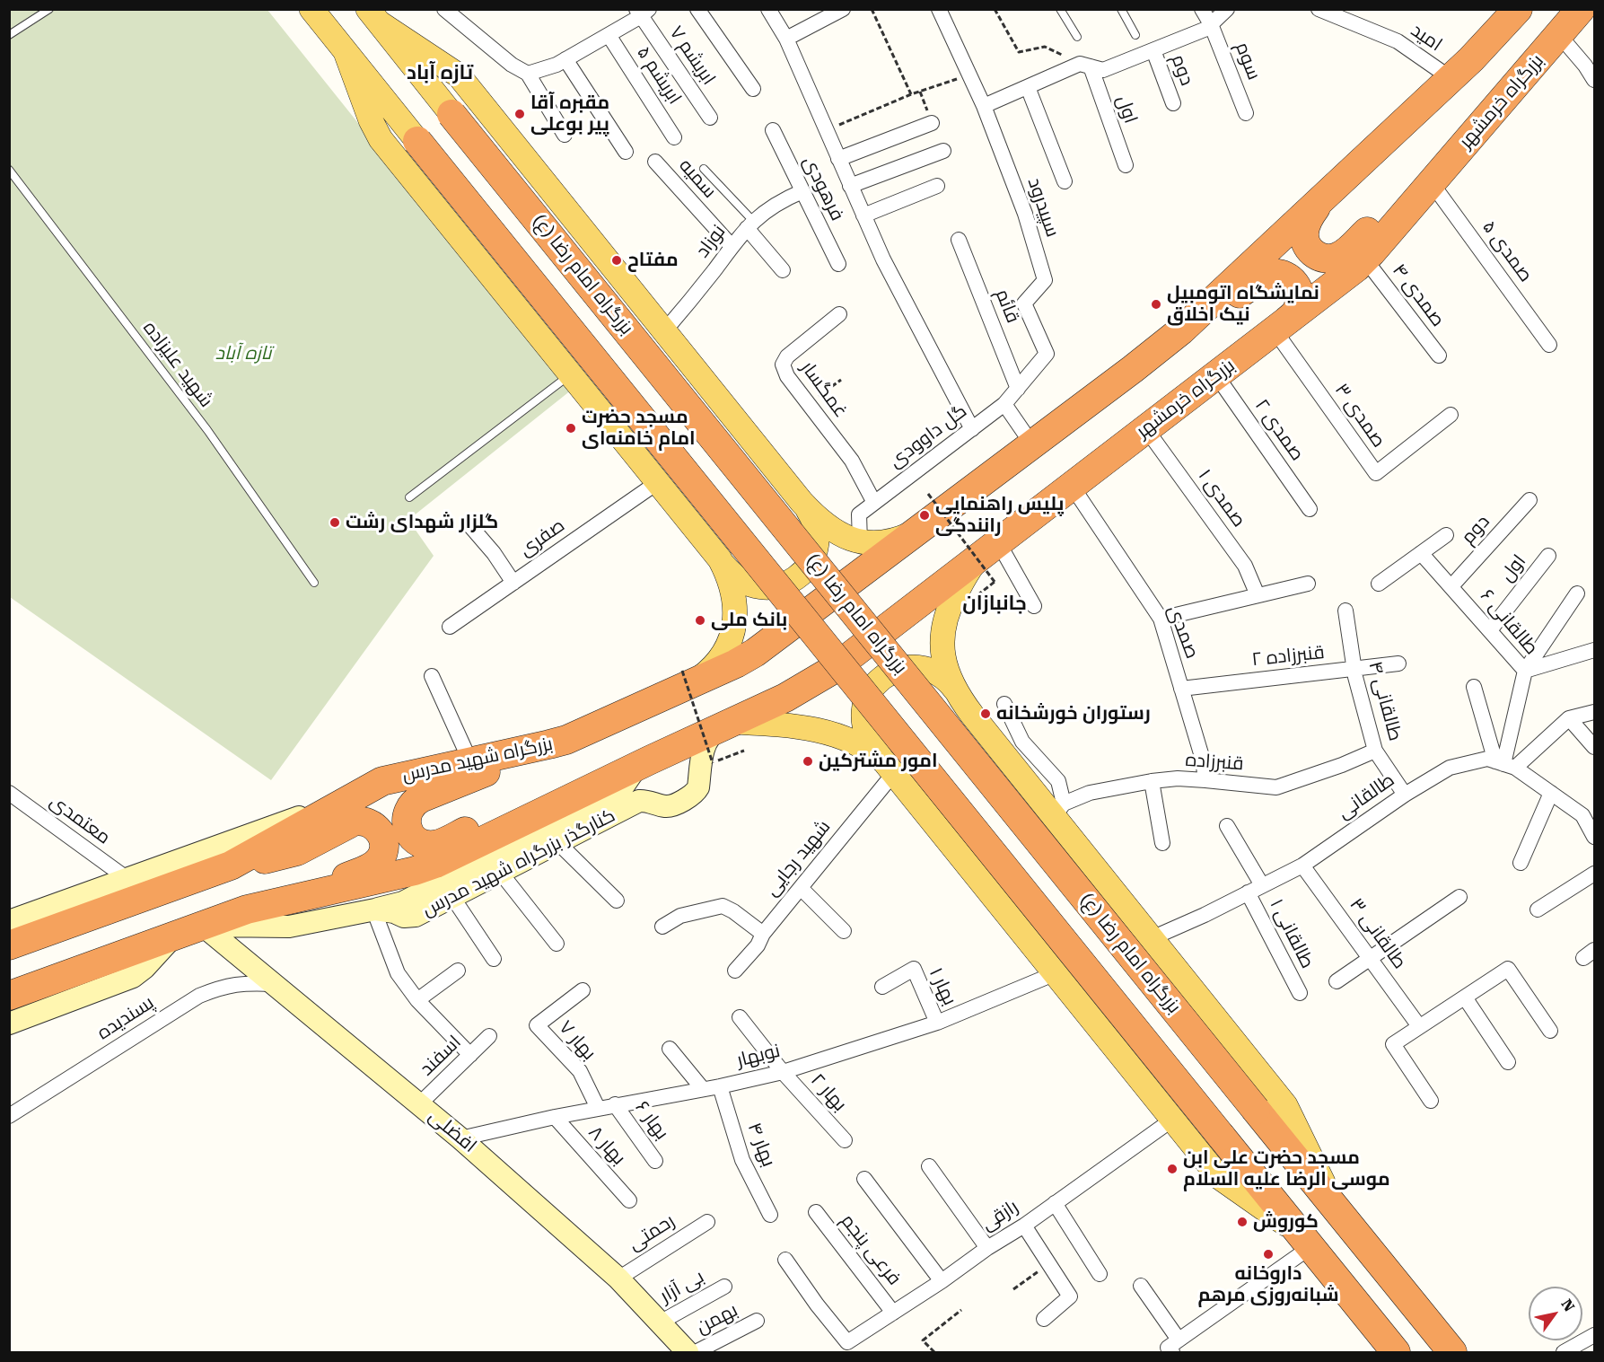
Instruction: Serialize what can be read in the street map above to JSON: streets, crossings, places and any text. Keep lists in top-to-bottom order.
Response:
{
  "streets": {
    "highway": ["بزرگراه خرمشهر", "بزرگراه امام رضا (ع)", "بزرگراه شهید مدرس"],
    "street": [
      "امید",
      "ابریشم ۷",
      "سوم",
      "دوم",
      "ابریشم ۵",
      "اول",
      "سمیه",
      "فرهودی",
      "سپیدرود",
      "نوزاد",
      "صمدی ۵",
      "صمدی ۴",
      "قائم",
      "غمگسار",
      "صمدی ۳",
      "صمدی ۲",
      "گل داوودی",
      "صمدی ۱",
      "صفری",
      "طالقانی ۶",
      "صمدی",
      "قنبرزاده ۲",
      "طالقانی ۴",
      "قنبرزاده",
      "طالقانی",
      "معتمدی",
      "شهید رجایی",
      "کنارگذر بزرگراه شهید مدرس",
      "طالقانی ۱",
      "طالقانی ۳",
      "بهار ۱",
      "پسندیده",
      "بهار ۷",
      "اسفند",
      "نوبهار",
      "بهار ۲",
      "بهار ۶",
      "افضلی",
      "بهار ۴",
      "بهار ۸",
      "رازقی",
      "رحمتی",
      "فرعی پنجم",
      "بی آزار",
      "بهمن"
    ],
    "lane": ["شهید علیزاده"]
  },
  "crossings": [
    ["دوم", "طالقانی ۶"],
    ["بزرگراه خرمشهر", "صمدی ۵"],
    ["بزرگراه خرمشهر", "بزرگراه امام رضا (ع)"],
    ["بزرگراه خرمشهر", "صمدی ۴"],
    ["بزرگراه خرمشهر", "صمدی ۳"],
    ["بزرگراه خرمشهر", "صمدی ۲"],
    ["بزرگراه خرمشهر", "صمدی ۱"],
    ["بزرگراه خرمشهر", "صمدی"],
    ["بزرگراه خرمشهر", "کنارگذر بزرگراه شهید مدرس"],
    ["اول", "طالقانی ۶"],
    ["سمیه", "نوزاد"],
    ["فرهودی", "نوزاد"],
    ["سپیدرود", "قائم"],
    ["سپیدرود", "گل داوودی"],
    ["نوزاد", "بزرگراه امام رضا (ع)"],
    ["بزرگراه امام رضا (ع)", "قنبرزاده"],
    ["بزرگراه امام رضا (ع)", "طالقانی"],
    ["غمگسار", "گل داوودی"],
    ["طالقانی ۶", "طالقانی"],
    ["صمدی", "قنبرزاده ۲"],
    ["صمدی", "قنبرزاده"],
    ["قنبرزاده ۲", "طالقانی ۴"],
    ["طالقانی ۴", "قنبرزاده"],
    ["طالقانی ۴", "طالقانی"],
    ["بزرگراه شهید مدرس", "معتمدی"],
    ["طالقانی", "طالقانی ۱"],
    ["طالقانی", "طالقانی ۳"],
    ["کنارگذر بزرگراه شهید مدرس", "پسندیده"],
    ["کنارگذر بزرگراه شهید مدرس", "افضلی"],
    ["بهار ۱", "نوبهار"],
    ["پسندیده", "افضلی"],
    ["بهار ۷", "نوبهار"],
    ["اسفند", "افضلی"],
    ["نوبهار", "بهار ۲"],
    ["نوبهار", "بهار ۶"],
    ["نوبهار", "افضلی"],
    ["نوبهار", "بهار ۴"],
    ["نوبهار", "بهار ۸"],
    ["افضلی", "رحمتی"],
    ["افضلی", "بی آزار"],
    ["رازقی", "فرعی پنجم"]
  ],
  "districts": ["تازه آباد", "جانبازان"],
  "parks": ["تازه آباد"],
  "places": [
    "مقبره آقا پیر بوعلی",
    "مفتاح",
    "نمایشگاه اتومبیل نیک اخلاق",
    "مسجد حضرت امام خامنه‌ای",
    "پلیس راهنمایی رانندگی",
    "گلزار شهدای رشت",
    "بانک ملی",
    "رستوران خورشخانه",
    "امور مشترکین",
    "مسجد حضرت علی ابن موسی الرضا علیه السلام",
    "کوروش",
    "داروخانه شبانه‌روزی مرهم"
  ],
  "north": "top right"
}
